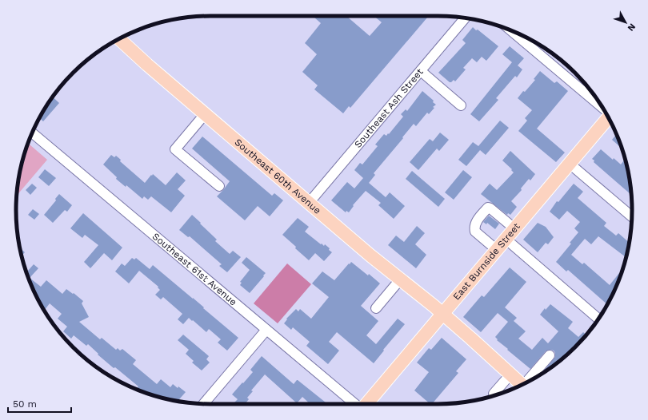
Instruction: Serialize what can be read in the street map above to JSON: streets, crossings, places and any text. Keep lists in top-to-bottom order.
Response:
{
  "streets": {
    "main road": ["Southeast 60th Avenue", "East Burnside Street"],
    "street": ["Southeast Ash Street", "Southeast 61st Avenue"]
  },
  "crossings": [
    ["Southeast Ash Street", "Southeast 60th Avenue"],
    ["Southeast 60th Avenue", "East Burnside Street"]
  ],
  "scale_bar": "50 m",
  "north": "bottom right"
}
